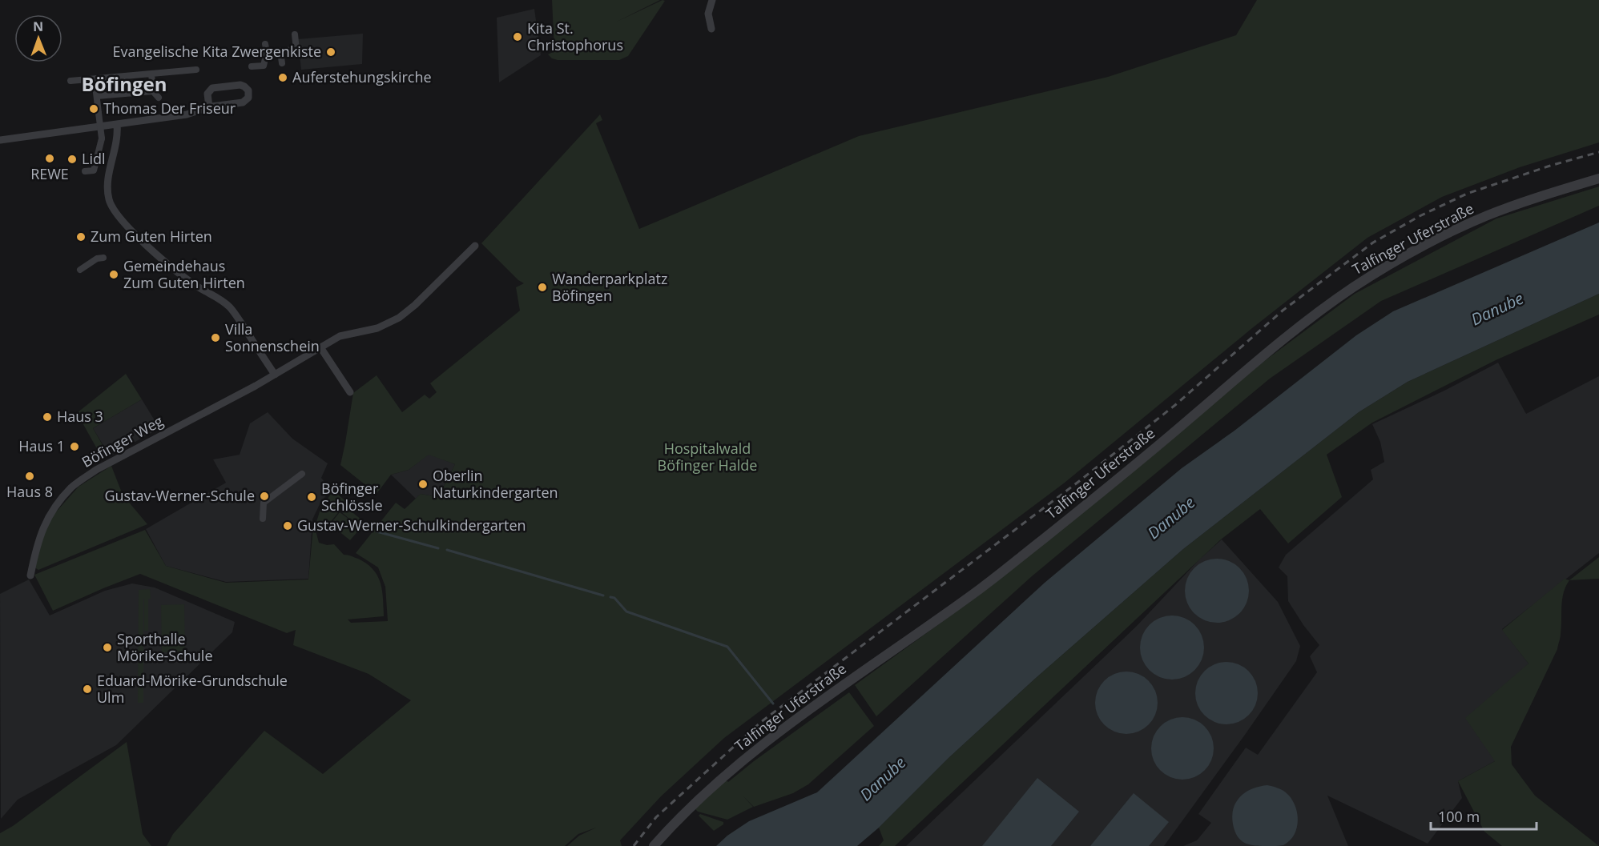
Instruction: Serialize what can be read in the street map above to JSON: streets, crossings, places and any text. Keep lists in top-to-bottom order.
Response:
{
  "streets": {
    "street": ["Talfinger Uferstraße", "Böfinger Weg"]
  },
  "districts": ["Böfingen"],
  "water": ["Danube"],
  "parks": ["Hospitalwald Böfinger Halde"],
  "places": [
    "Kita St. Christophorus",
    "Evangelische Kita Zwergenkiste",
    "Auferstehungskirche",
    "Thomas Der Friseur",
    "REWE",
    "Lidl",
    "Zum Guten Hirten",
    "Gemeindehaus Zum Guten Hirten",
    "Wanderparkplatz Böfingen",
    "Villa Sonnenschein",
    "Haus 3",
    "Haus 1",
    "Haus 8",
    "Oberlin Naturkindergarten",
    "Gustav-Werner-Schule",
    "Böfinger Schlössle",
    "Gustav-Werner-Schulkindergarten",
    "Sporthalle Mörike-Schule",
    "Eduard-Mörike-Grundschule Ulm"
  ],
  "scale_bar": "100 m",
  "north": "top"
}
